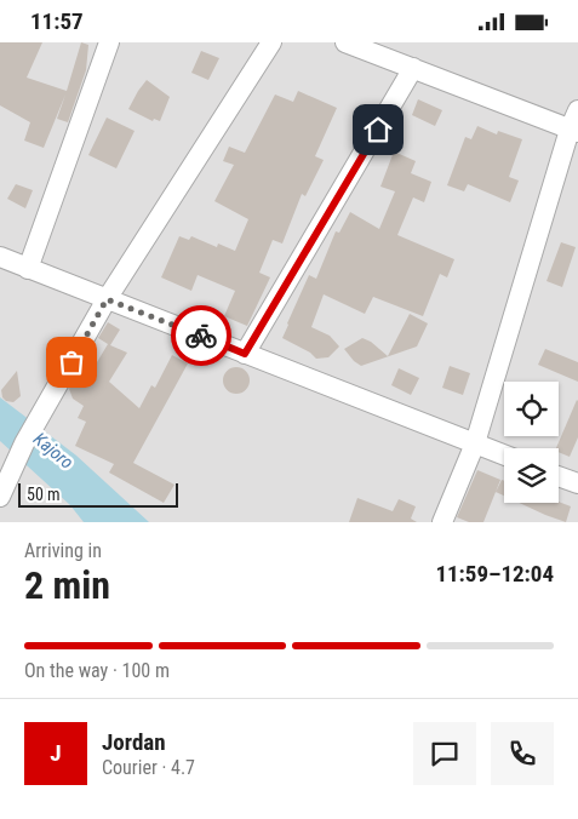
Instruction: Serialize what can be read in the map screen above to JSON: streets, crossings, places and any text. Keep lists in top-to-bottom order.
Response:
{
  "water": ["Kajoro"],
  "scale_bar": "50 m",
  "page": {
    "status": "11:57",
    "scale": "50 m",
    "heading": ["2 min", "Arriving in", "11:59–12:04"],
    "panel": ["Jordan", "Courier · 4.7"],
    "bar": "On the way · 100 m",
    "round": "J"
  }
}
